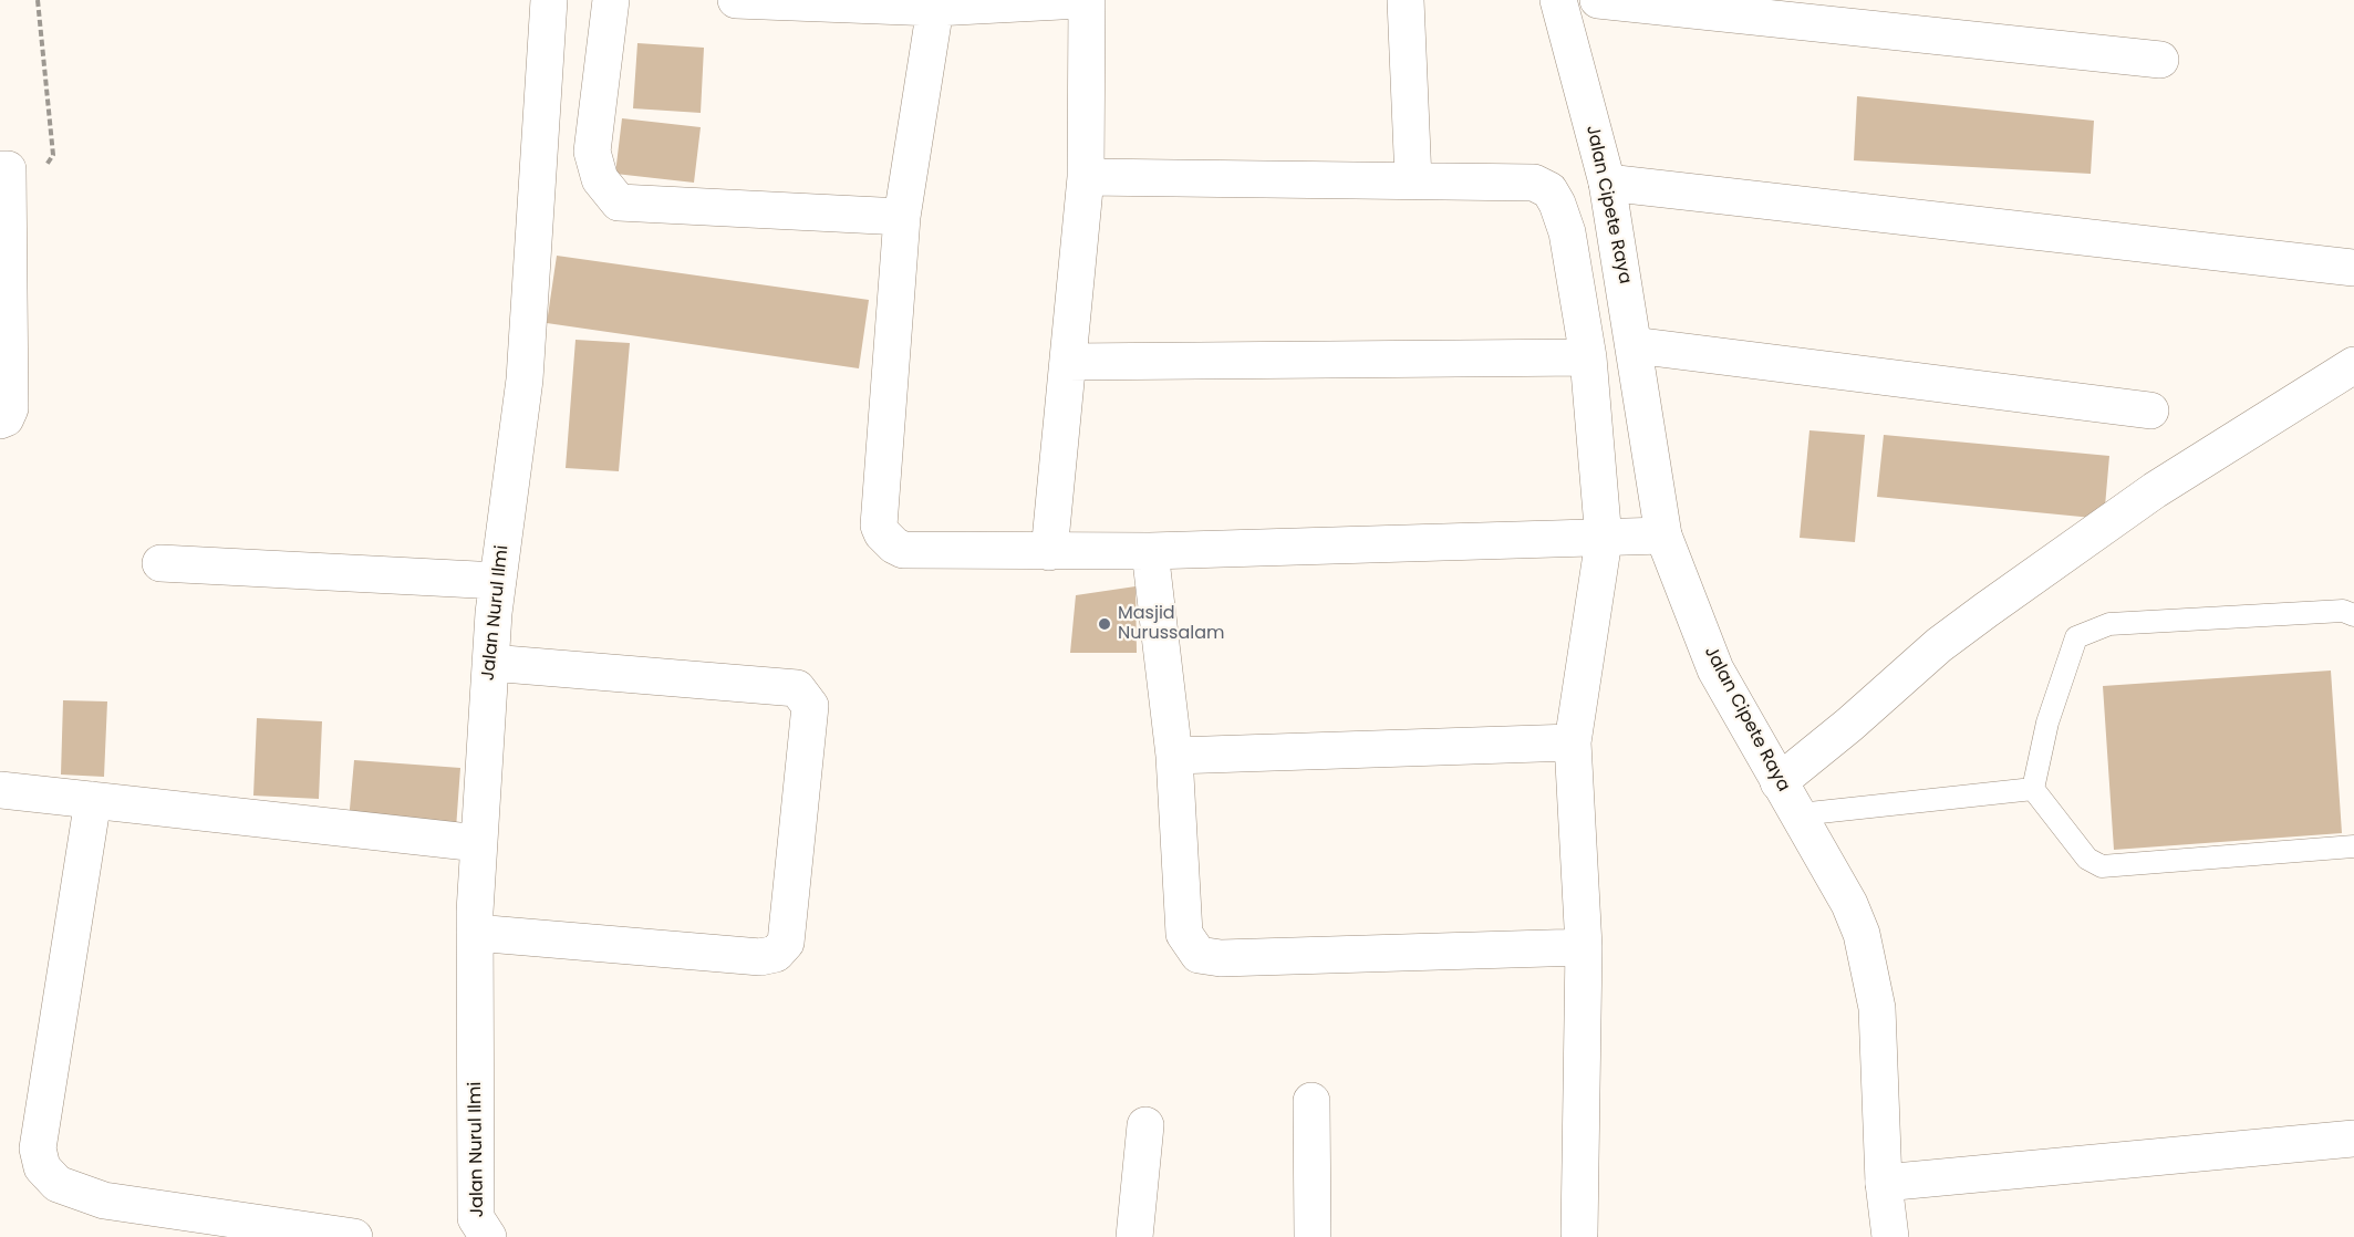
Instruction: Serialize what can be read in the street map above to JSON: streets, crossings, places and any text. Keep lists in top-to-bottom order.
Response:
{
  "streets": {
    "street": ["Jalan Cipete Raya", "Jalan Nurul Ilmi"]
  },
  "places": ["Masjid Nurussalam"]
}
